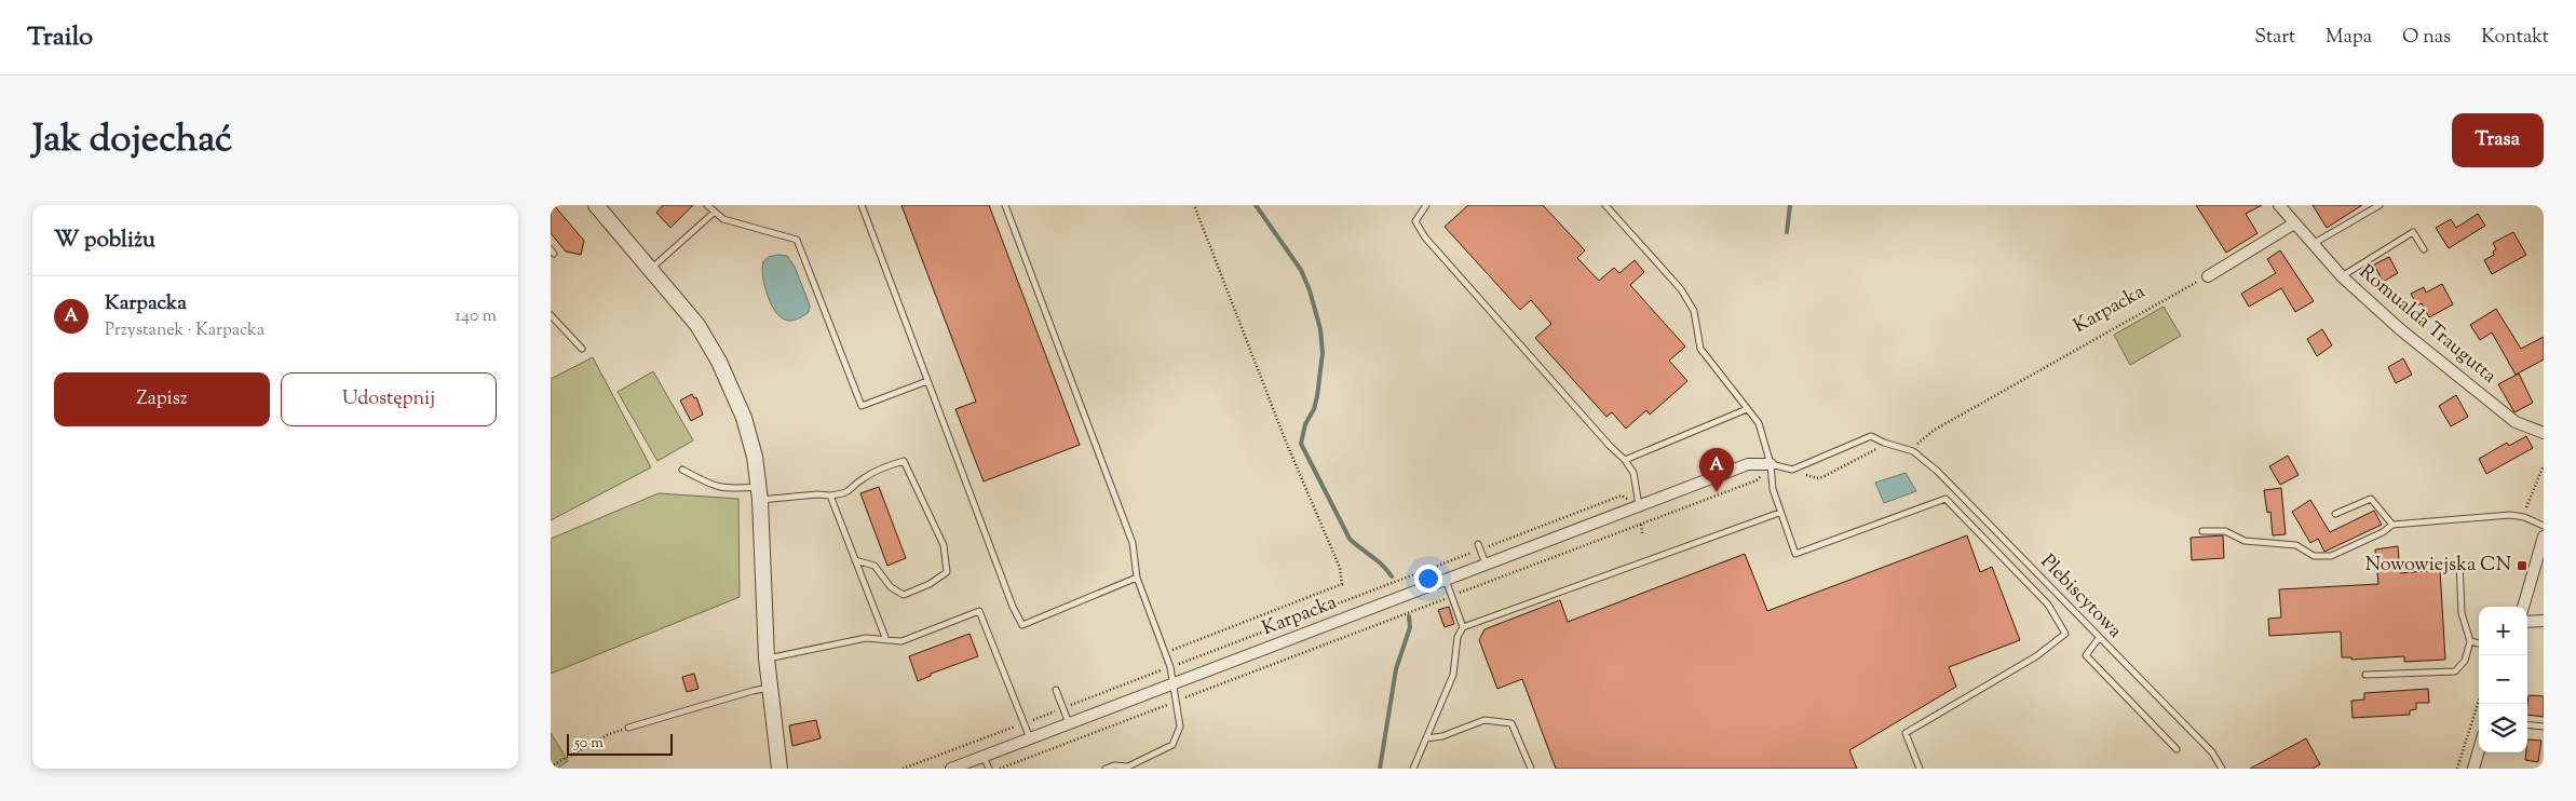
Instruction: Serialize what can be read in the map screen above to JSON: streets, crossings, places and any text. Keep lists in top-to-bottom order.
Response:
{
  "streets": {
    "street": ["Karpacka", "Romualda Traugutta"],
    "lane": ["Plebiscytowa"]
  },
  "crossings": [
    ["Karpacka", "Plebiscytowa"]
  ],
  "places": {
    "transit": ["Nowowiejska CN"]
  },
  "scale_bar": "50 m",
  "page": {
    "header": "Trailo",
    "nav": [
      "Start",
      "Mapa",
      "O nas",
      "Kontakt"
    ],
    "title": "Jak dojechać",
    "buttons": [
      "Trasa",
      ["Zapisz", "Udostępnij"]
    ],
    "heading": "W pobliżu",
    "list": [
      {
        "mark": "A",
        "name": "Karpacka",
        "note": "Przystanek · Karpacka",
        "value": "140 m"
      }
    ],
    "pins": "A",
    "map_buttons": ["+", "−"],
    "scale": "50 m"
  }
}
